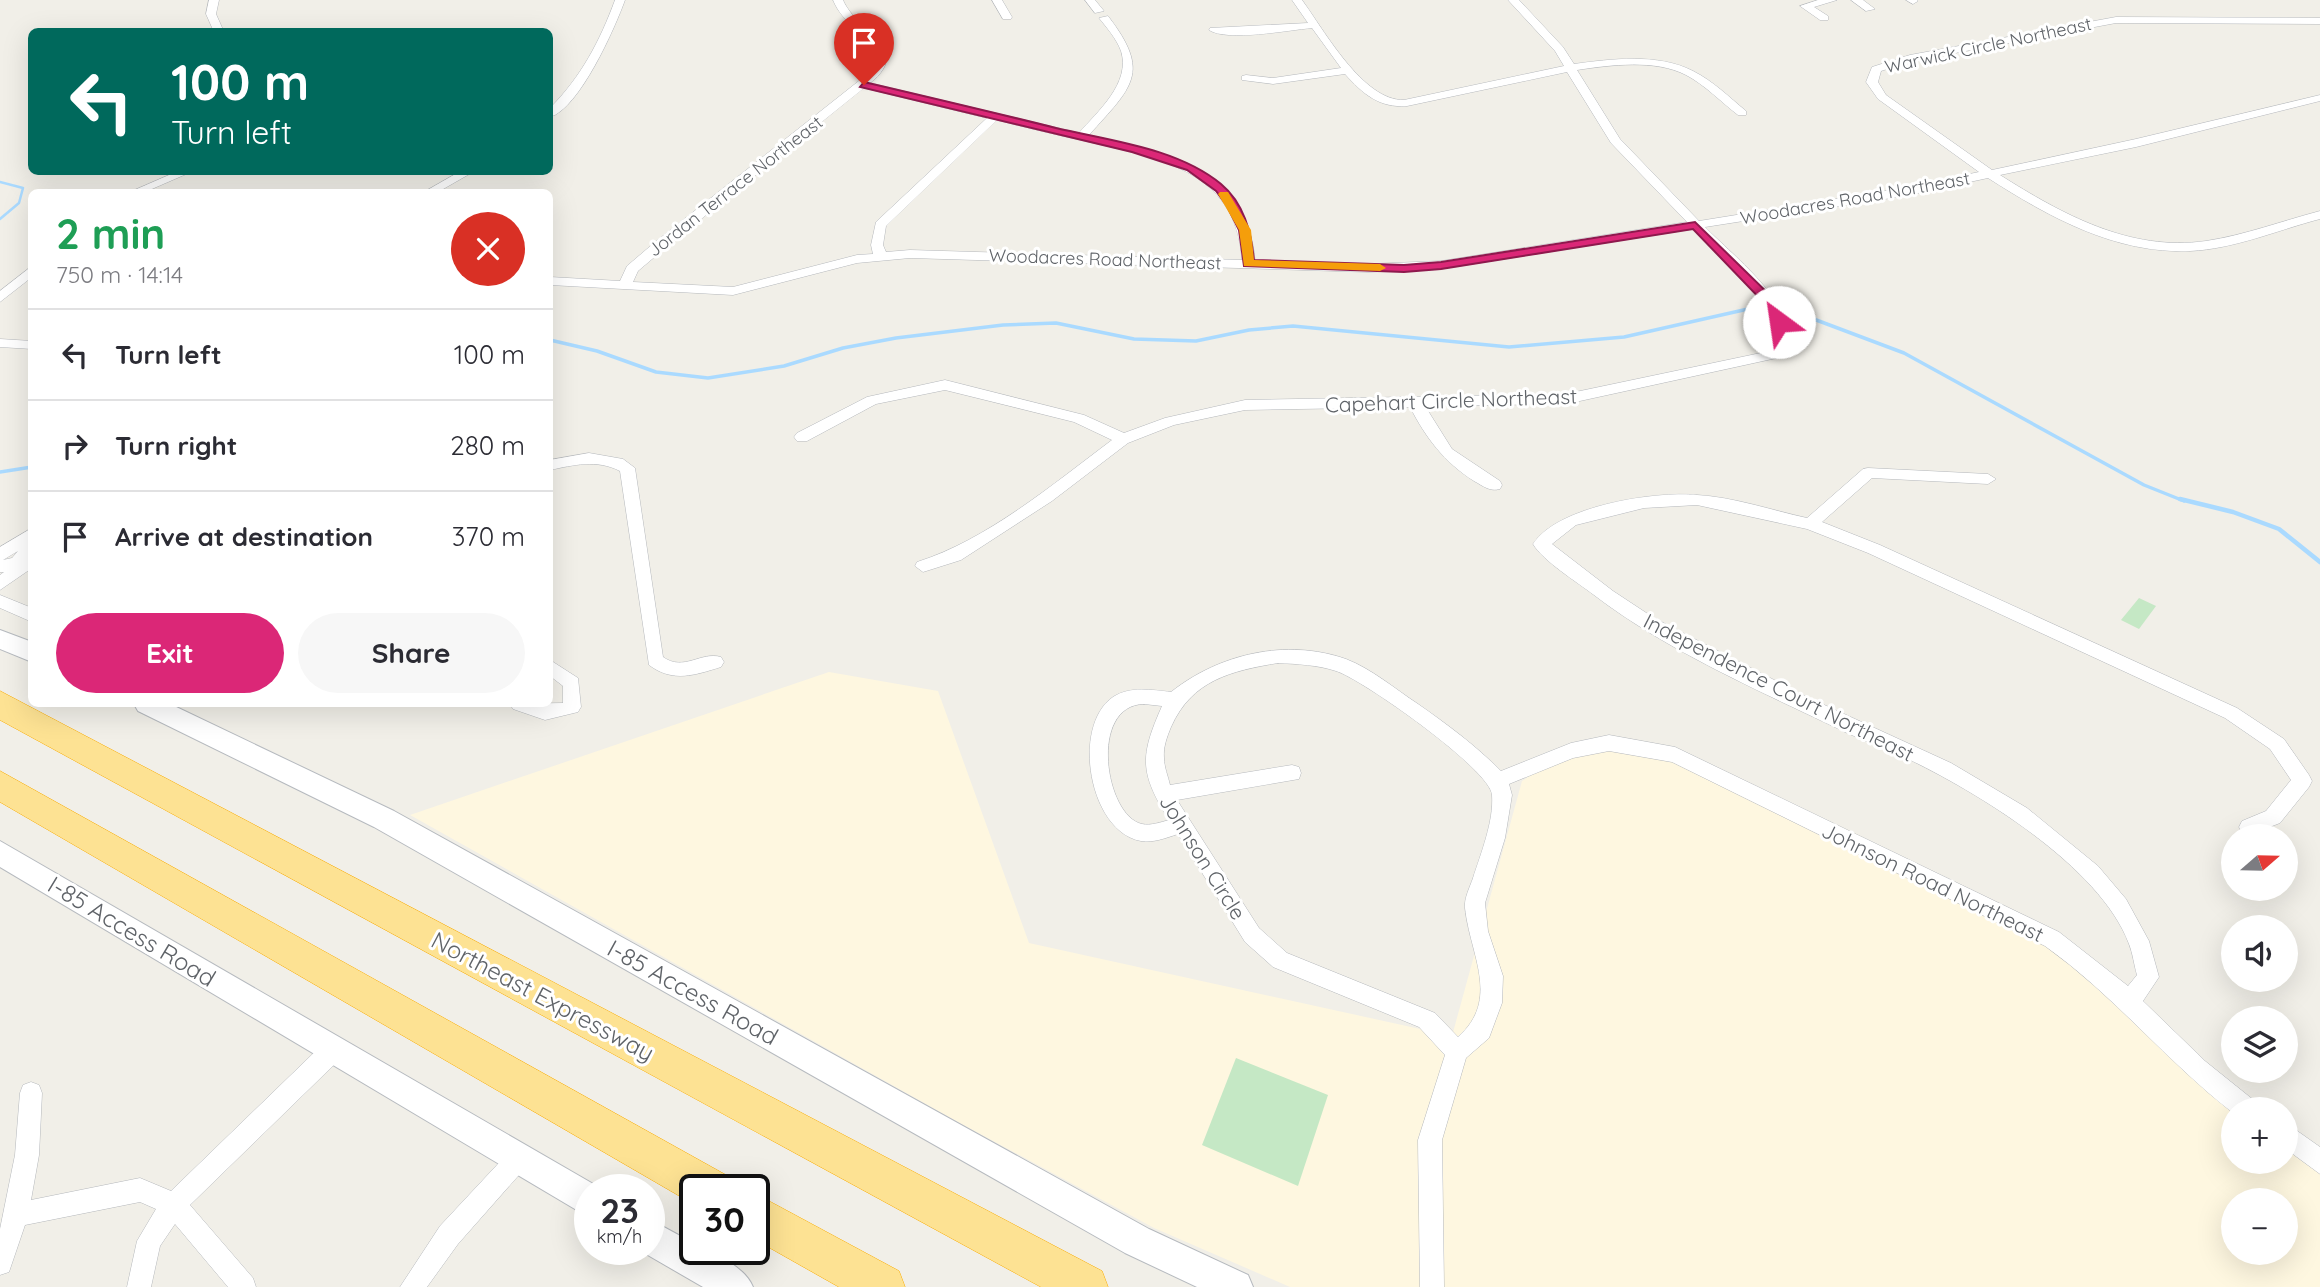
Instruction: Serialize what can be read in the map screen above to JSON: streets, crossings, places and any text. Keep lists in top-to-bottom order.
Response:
{
  "streets": {
    "highway": ["Northeast Expressway"],
    "main road": ["I-85 Access Road"],
    "street": [
      "Warwick Circle Northeast",
      "Jordan Terrace Northeast",
      "Woodacres Road Northeast",
      "Capehart Circle Northeast",
      "Independence Court Northeast",
      "Johnson Circle",
      "Johnson Road Northeast"
    ]
  },
  "crossings": [
    ["Warwick Circle Northeast", "Woodacres Road Northeast"],
    ["Jordan Terrace Northeast", "Woodacres Road Northeast"],
    ["Woodacres Road Northeast", "Capehart Circle Northeast"],
    ["Independence Court Northeast", "Johnson Road Northeast"],
    ["Johnson Circle", "Johnson Road Northeast"]
  ],
  "north": "right",
  "page": {
    "turn": ["100 m", "Turn left"],
    "heading": ["2 min", "750 m · 14:14"],
    "list": [
      {
        "name": "Turn left",
        "value": "100 m"
      },
      {
        "name": "Turn right",
        "value": "280 m"
      },
      {
        "name": "Arrive at destination",
        "value": "370 m"
      }
    ],
    "buttons": ["Exit", "Share"],
    "map_buttons": ["+", "−"],
    "speed": "23 km/h",
    "limit": "30"
  }
}
